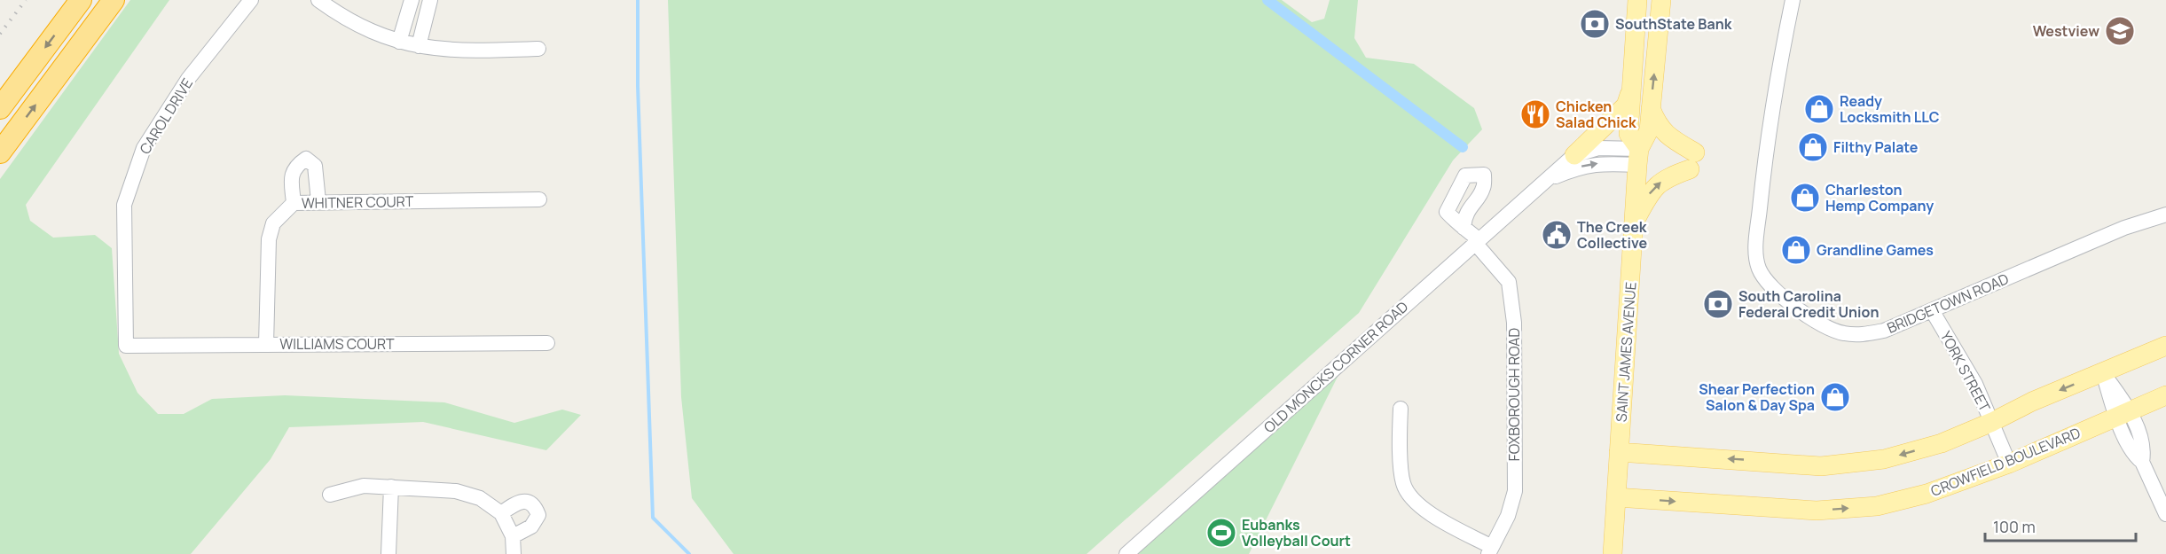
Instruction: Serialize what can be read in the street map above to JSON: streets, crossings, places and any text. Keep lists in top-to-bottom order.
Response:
{
  "streets": {
    "main road": ["SAINT JAMES AVENUE", "CROWFIELD BOULEVARD"],
    "street": [
      "CAROL DRIVE",
      "WHITNER COURT",
      "BRIDGETOWN ROAD",
      "WILLIAMS COURT",
      "OLD MONCKS CORNER ROAD",
      "YORK STREET",
      "FOXBOROUGH ROAD"
    ]
  },
  "crossings": [
    ["CAROL DRIVE", "WILLIAMS COURT"],
    ["WHITNER COURT", "WILLIAMS COURT"],
    ["BRIDGETOWN ROAD", "YORK STREET"],
    ["SAINT JAMES AVENUE", "CROWFIELD BOULEVARD"],
    ["OLD MONCKS CORNER ROAD", "FOXBOROUGH ROAD"],
    ["YORK STREET", "CROWFIELD BOULEVARD"]
  ],
  "places": {
    "bank": ["SouthState Bank", "South Carolina Federal Credit Union"],
    "school or university": ["Westview"],
    "shop": [
      "Ready Locksmith LLC",
      "Filthy Palate",
      "Charleston Hemp Company",
      "Grandline Games",
      "Shear Perfection Salon & Day Spa"
    ],
    "restaurant": ["Chicken Salad Chick"],
    "public building": ["The Creek Collective"],
    "sports": ["Eubanks Volleyball Court"]
  },
  "scale_bar": "100 m"
}
